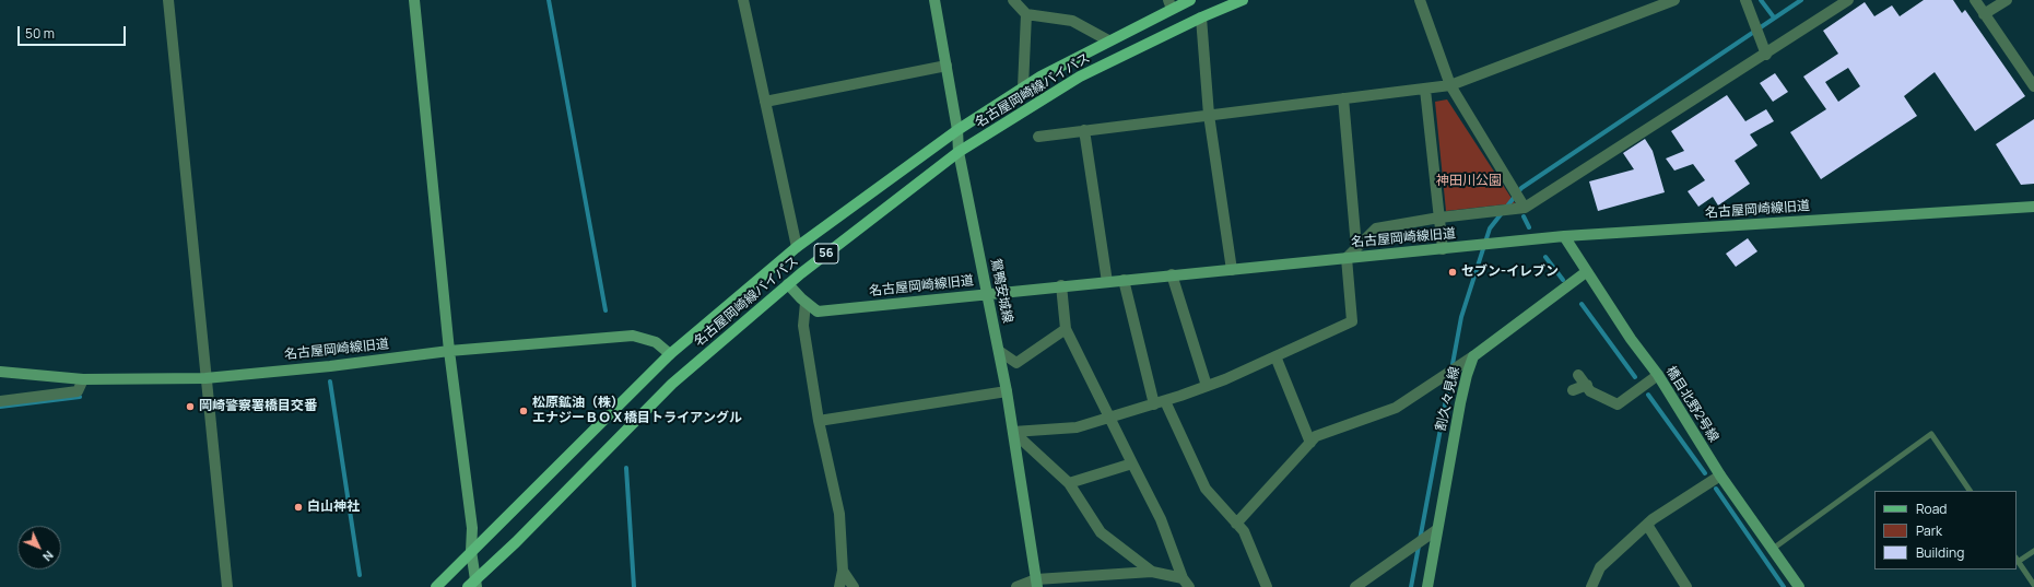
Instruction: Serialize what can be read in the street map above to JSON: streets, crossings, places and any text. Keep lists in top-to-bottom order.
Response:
{
  "streets": {
    "main road": ["名古屋岡崎線バイパス", "56"],
    "street": [
      "名古屋岡崎線旧道",
      "鴛鴨安城線",
      "割久々見線",
      "橋目北野2号線"
    ]
  },
  "crossings": [
    ["名古屋岡崎線バイパス", "名古屋岡崎線旧道"],
    ["名古屋岡崎線バイパス", "鴛鴨安城線"],
    ["名古屋岡崎線旧道", "鴛鴨安城線"],
    ["名古屋岡崎線旧道", "橋目北野2号線"],
    ["割久々見線", "橋目北野2号線"]
  ],
  "parks": ["神田川公園"],
  "places": [
    "セブン-イレブン",
    "岡崎警察署橋目交番",
    "松原鉱油（株） エナジーＢＯＸ橋目トライアングル",
    "白山神社"
  ],
  "legend": ["Road", "Park", "Building"],
  "scale_bar": "50 m",
  "north": "bottom right"
}
